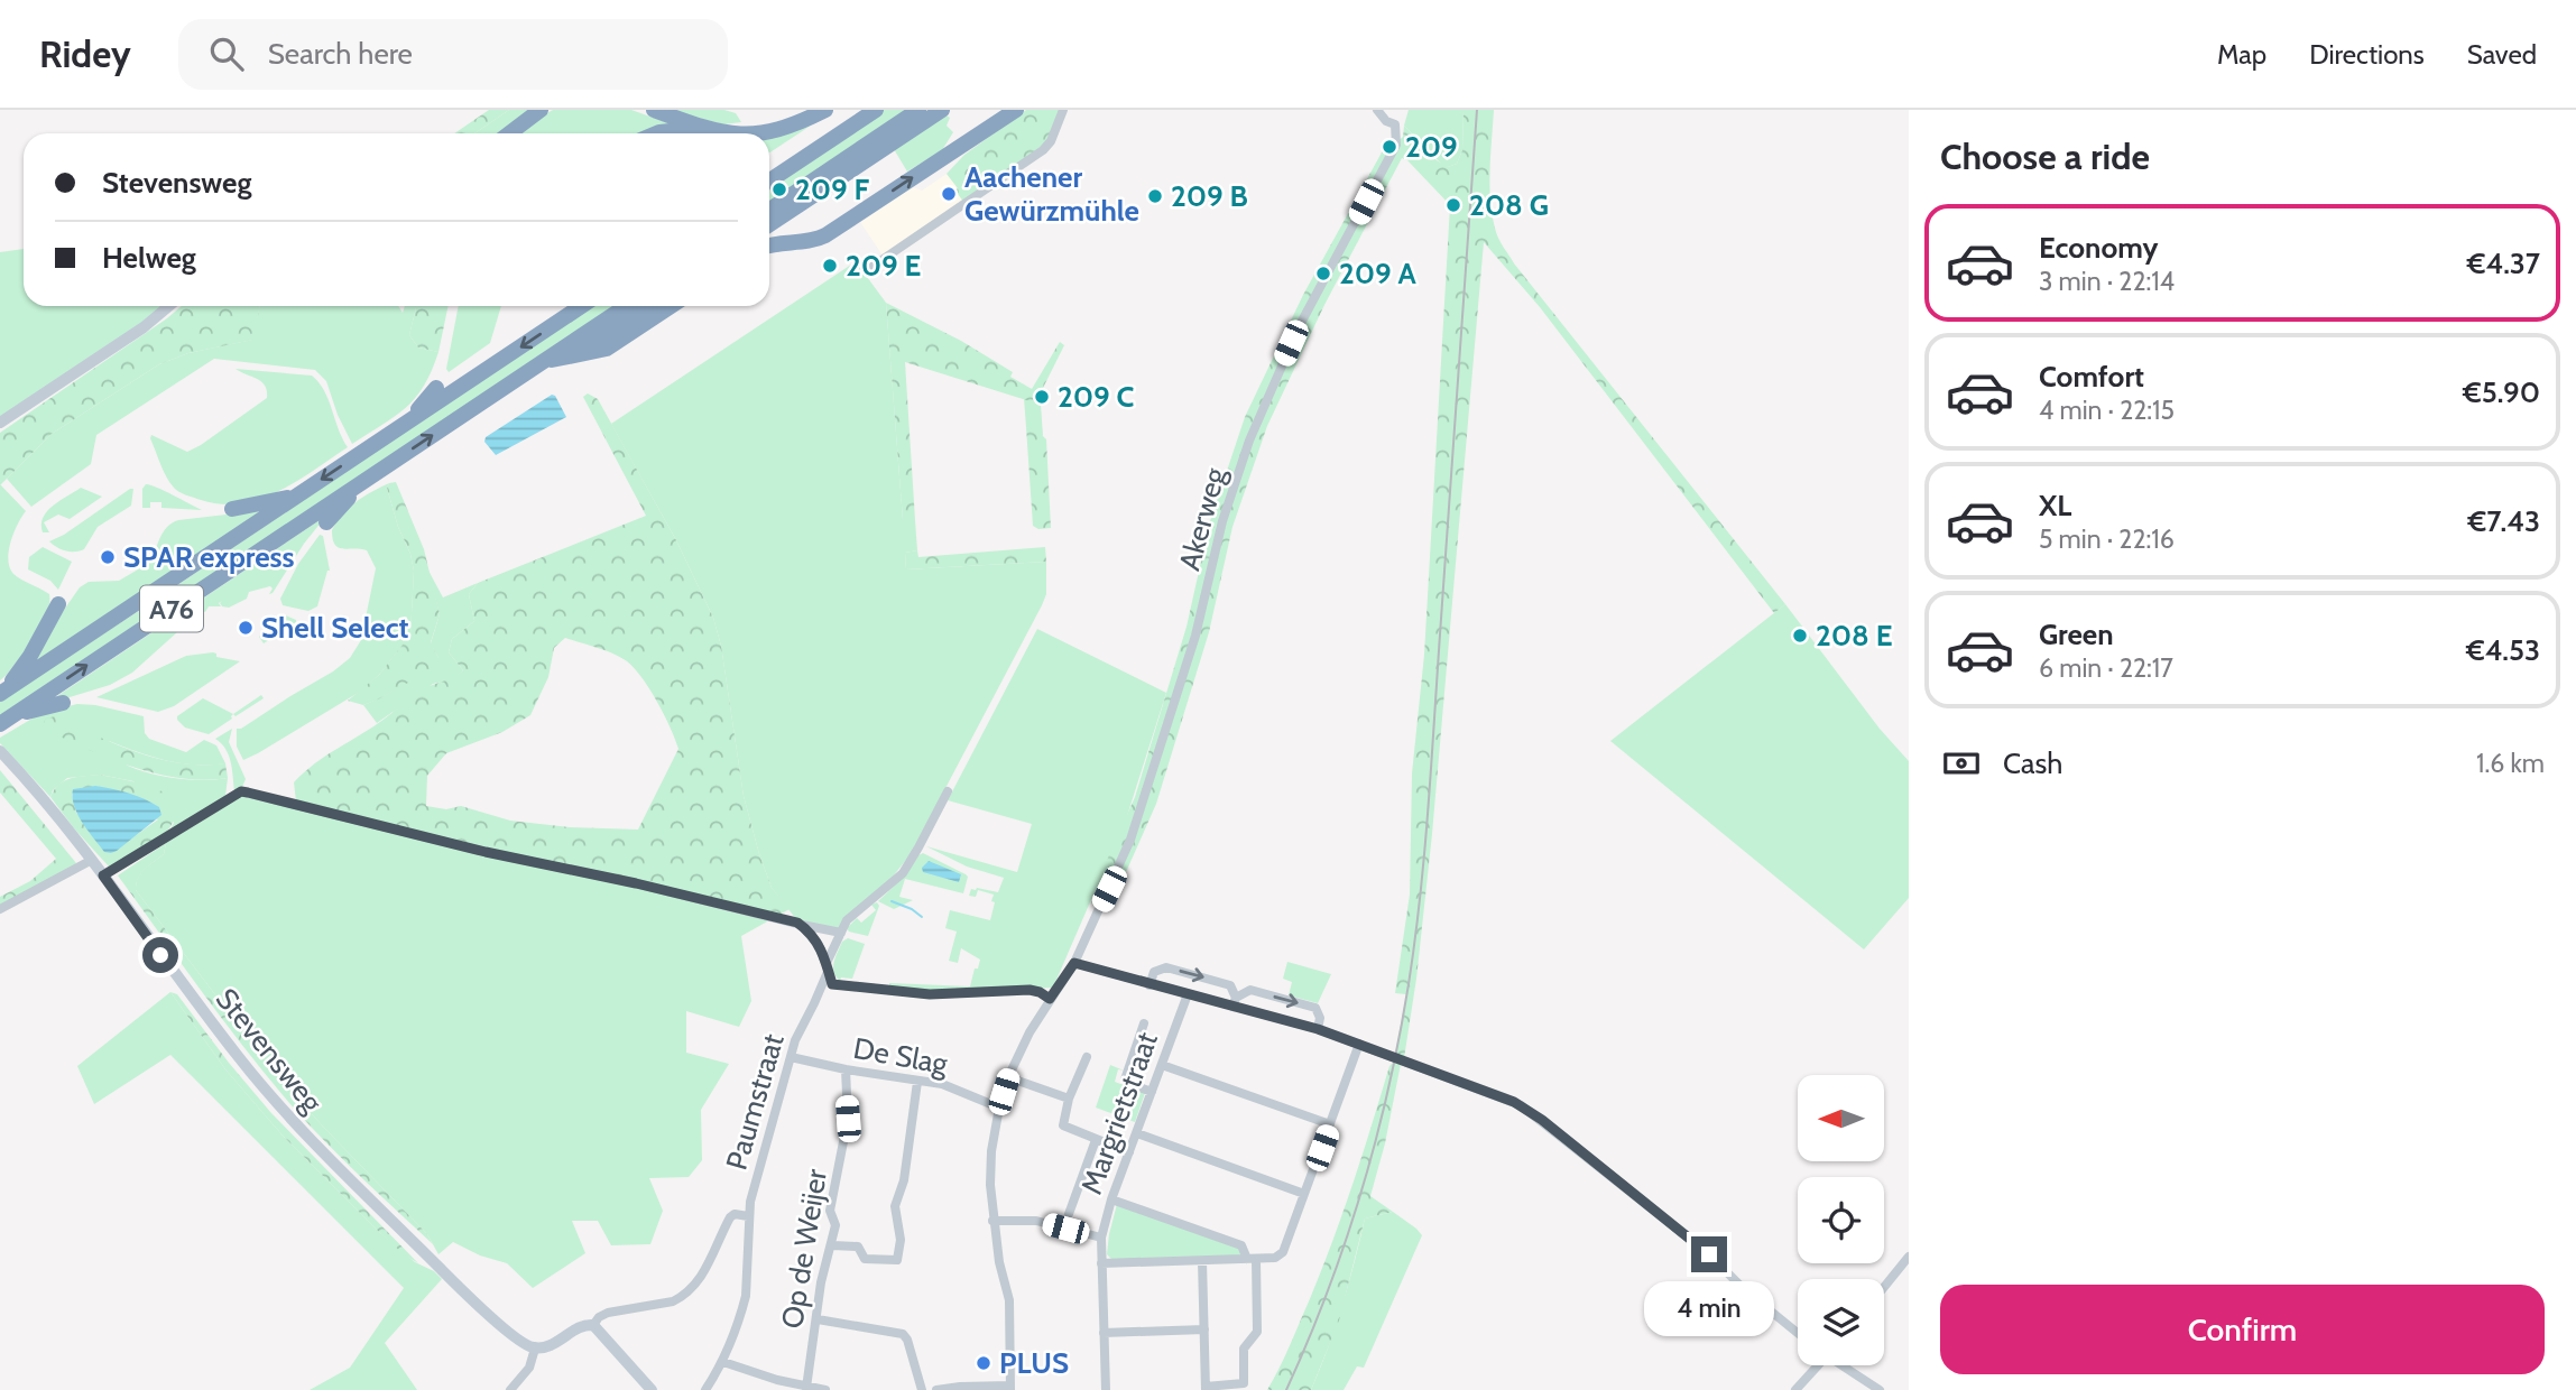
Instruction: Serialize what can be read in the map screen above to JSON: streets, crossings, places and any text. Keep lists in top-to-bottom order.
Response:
{
  "streets": {
    "highway": ["A76"],
    "street": [
      "Akerweg",
      "Stevensweg",
      "De Slag",
      "Paumstraat",
      "Margrietstraat",
      "Op de Weijer"
    ]
  },
  "crossings": [
    ["Akerweg", "De Slag"],
    ["De Slag", "Paumstraat"],
    ["De Slag", "Op de Weijer"]
  ],
  "places": [
    "209",
    "209 F",
    "Aachener Gewürzmühle",
    "209 B",
    "208 G",
    "209 E",
    "209 A",
    "209 C",
    "SPAR express",
    "Shell Select",
    "208 E",
    "PLUS"
  ],
  "north": "left",
  "page": {
    "header": "Ridey",
    "search": "Search here",
    "nav": ["Map", "Directions", "Saved"],
    "heading": "Choose a ride",
    "banner": ["Stevensweg", "Helweg"],
    "list": [
      {
        "name": "Economy",
        "note": "3 min · 22:14",
        "value": "€4.37"
      },
      {
        "name": "Comfort",
        "note": "4 min · 22:15",
        "value": "€5.90"
      },
      {
        "name": "XL",
        "note": "5 min · 22:16",
        "value": "€7.43"
      },
      {
        "name": "Green",
        "note": "6 min · 22:17",
        "value": "€4.53"
      }
    ],
    "pay": ["Cash", "1.6 km"],
    "buttons": "Confirm",
    "bubble": "4 min"
  }
}
